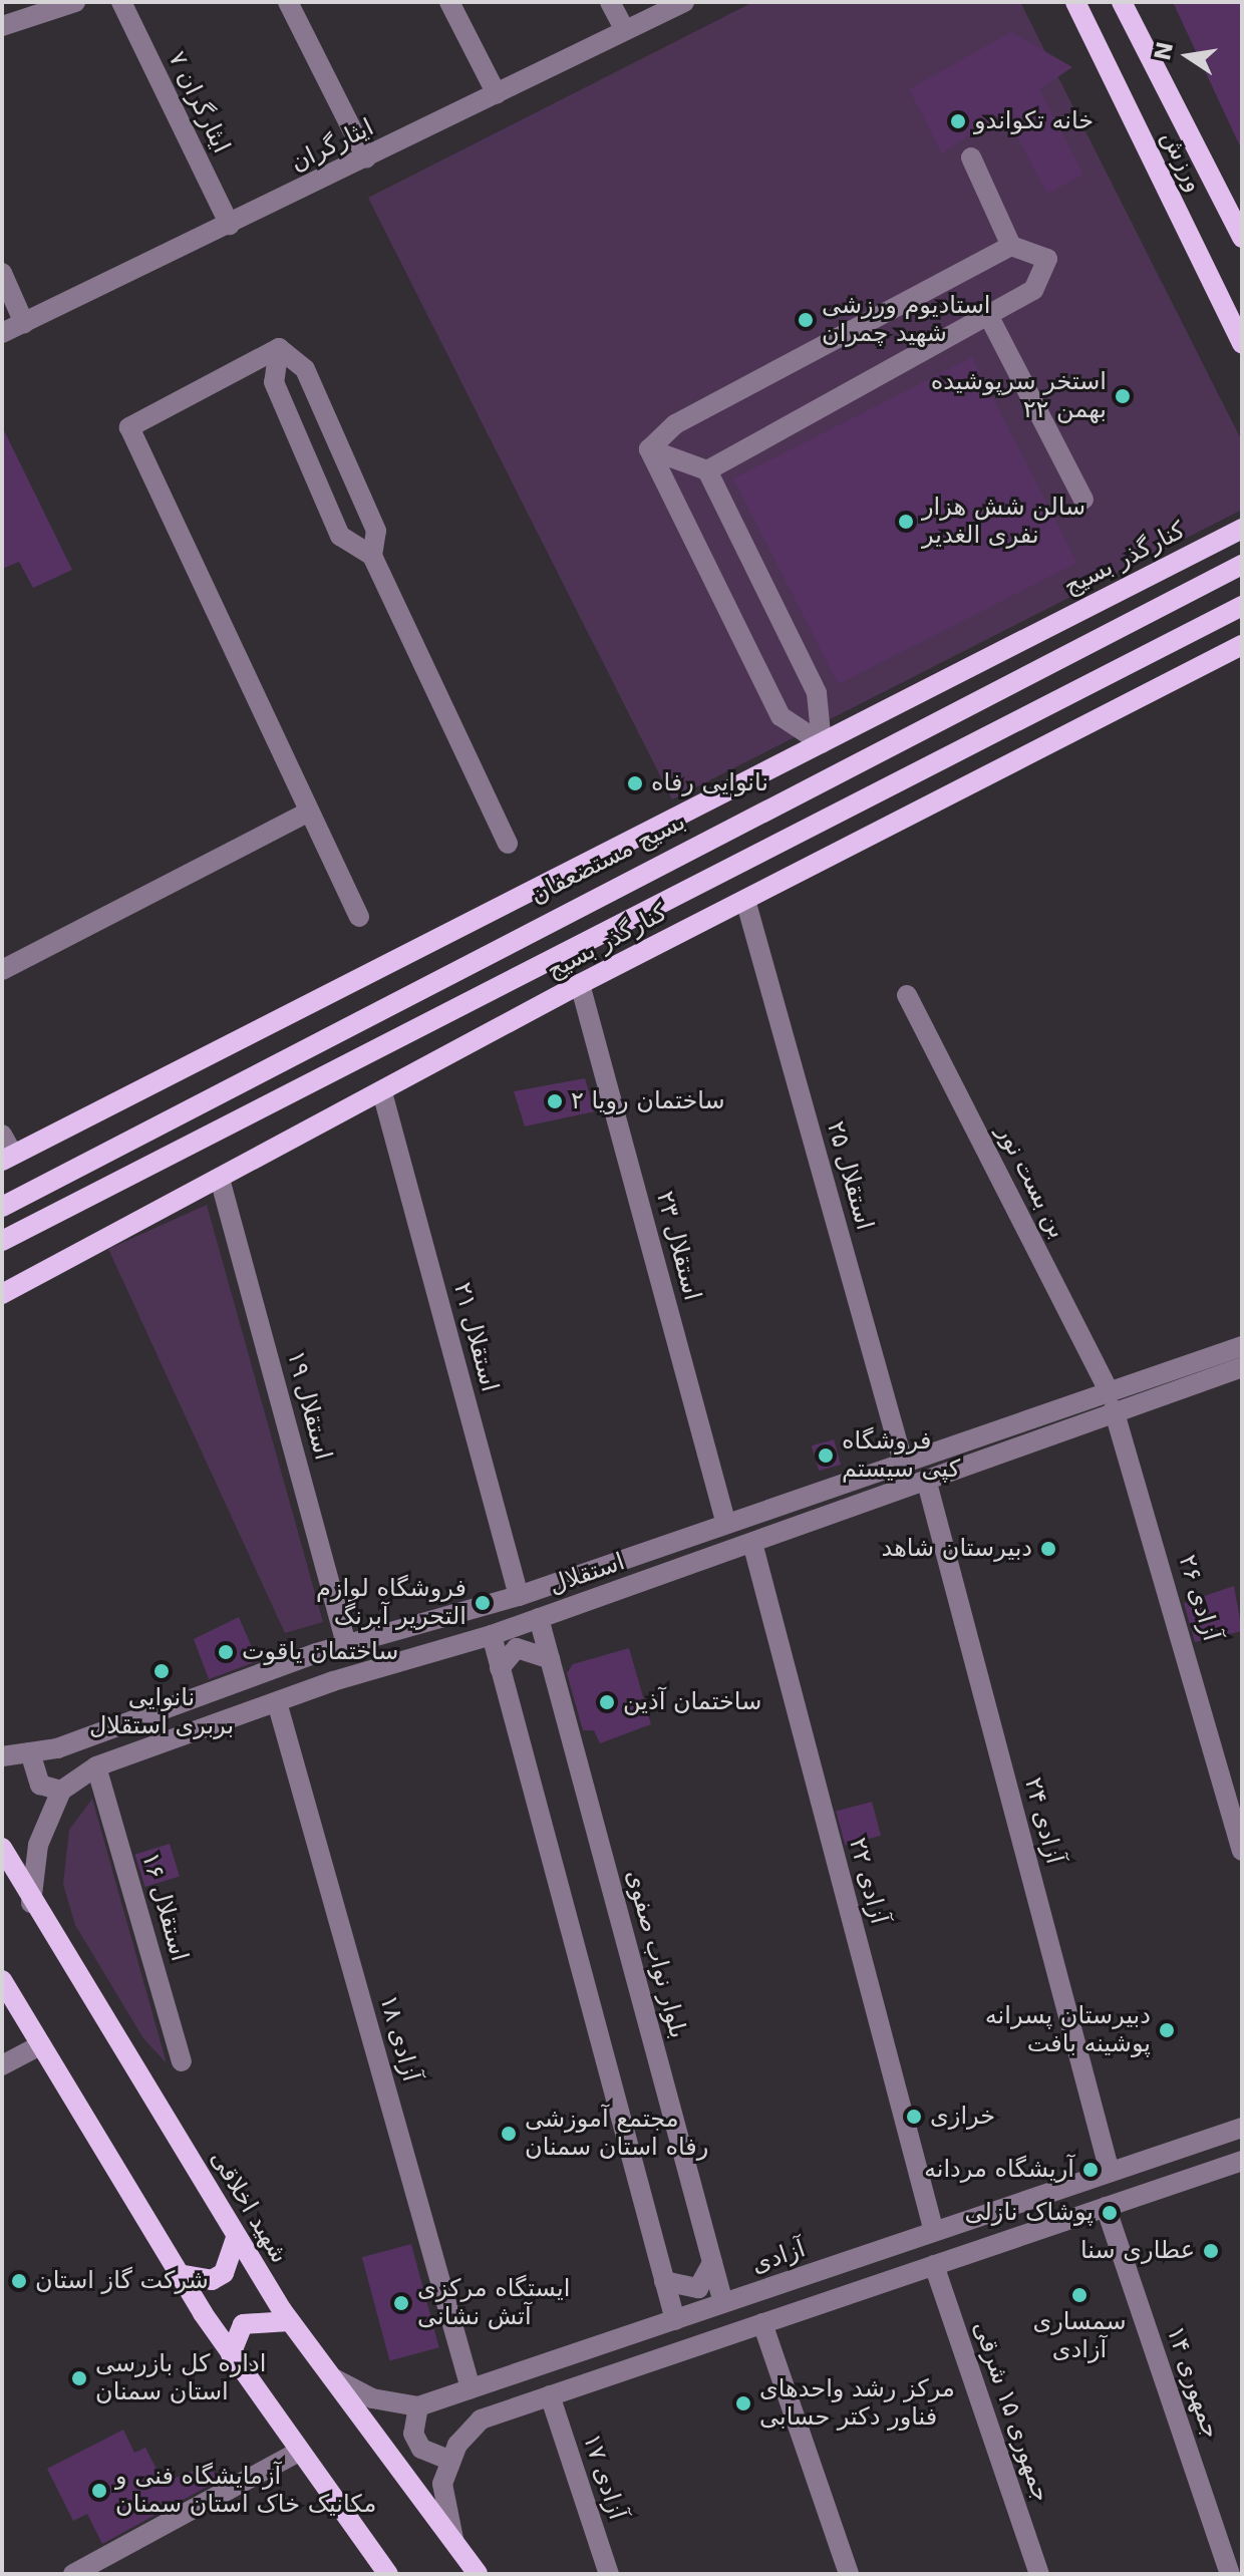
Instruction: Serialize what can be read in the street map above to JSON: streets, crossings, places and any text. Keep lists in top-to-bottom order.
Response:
{
  "streets": {
    "main road": [
      "ورزش",
      "کنارگذر بسیج",
      "بسیج مستضعفان",
      "شهید اخلاقی"
    ],
    "street": [
      "ایثارگران ۷",
      "ایثارگران",
      "استقلال ۲۵",
      "بن بست نور",
      "استقلال ۲۳",
      "استقلال ۲۱",
      "استقلال ۱۹",
      "استقلال",
      "آزادی ۲۶",
      "آزادی ۲۴",
      "آزادی ۲۲",
      "استقلال ۱۶",
      "بلوار نواب صفوی",
      "آزادی ۱۸",
      "آزادی",
      "جمهوری ۱۴",
      "جمهوری ۱۵ شرقی",
      "آزادی ۱۷"
    ]
  },
  "crossings": [
    ["ایثارگران ۷", "ایثارگران"],
    ["کنارگذر بسیج", "استقلال ۲۵"],
    ["کنارگذر بسیج", "استقلال ۲۳"],
    ["کنارگذر بسیج", "استقلال ۲۱"],
    ["کنارگذر بسیج", "استقلال ۱۹"],
    ["استقلال ۲۵", "استقلال"],
    ["بن بست نور", "استقلال"],
    ["بن بست نور", "آزادی ۲۶"],
    ["استقلال ۲۳", "استقلال"],
    ["استقلال ۲۱", "استقلال"],
    ["استقلال ۱۹", "استقلال"],
    ["استقلال", "آزادی ۲۶"],
    ["استقلال", "آزادی ۲۴"],
    ["استقلال", "آزادی ۲۲"],
    ["استقلال", "استقلال ۱۶"],
    ["استقلال", "بلوار نواب صفوی"],
    ["استقلال", "آزادی ۱۸"],
    ["آزادی ۲۴", "آزادی"],
    ["آزادی ۲۲", "آزادی"],
    ["بلوار نواب صفوی", "آزادی"],
    ["آزادی ۱۸", "آزادی"],
    ["شهید اخلاقی", "آزادی"]
  ],
  "places": [
    "خانه تکواندو",
    "استادیوم ورزشی شهید چمران",
    "استخر سرپوشیده ۲۲ بهمن",
    "سالن شش هزار نفری الغدیر",
    "نانوایی رفاه",
    "ساختمان رویا ۲",
    "فروشگاه کپی سیستم",
    "دبیرستان شاهد",
    "فروشگاه لوازم التحریر آبرنگ",
    "ساختمان یاقوت",
    "نانوایی بربری استقلال",
    "ساختمان آذین",
    "دبیرستان پسرانه پوشینه بافت",
    "خرازی",
    "مجتمع آموزشی رفاه استان سمنان",
    "آریشگاه مردانه",
    "پوشاک نازلی",
    "عطاری سنا",
    "شرکت گاز استان",
    "سمساری آزادی",
    "ایستگاه مرکزی آتش نشانی",
    "اداره کل بازرسی استان سمنان",
    "مرکز رشد واحدهای فناور دکتر حسابی",
    "آزمایشگاه فنی و مکانیک خاک استان سمنان"
  ],
  "north": "left"
}
